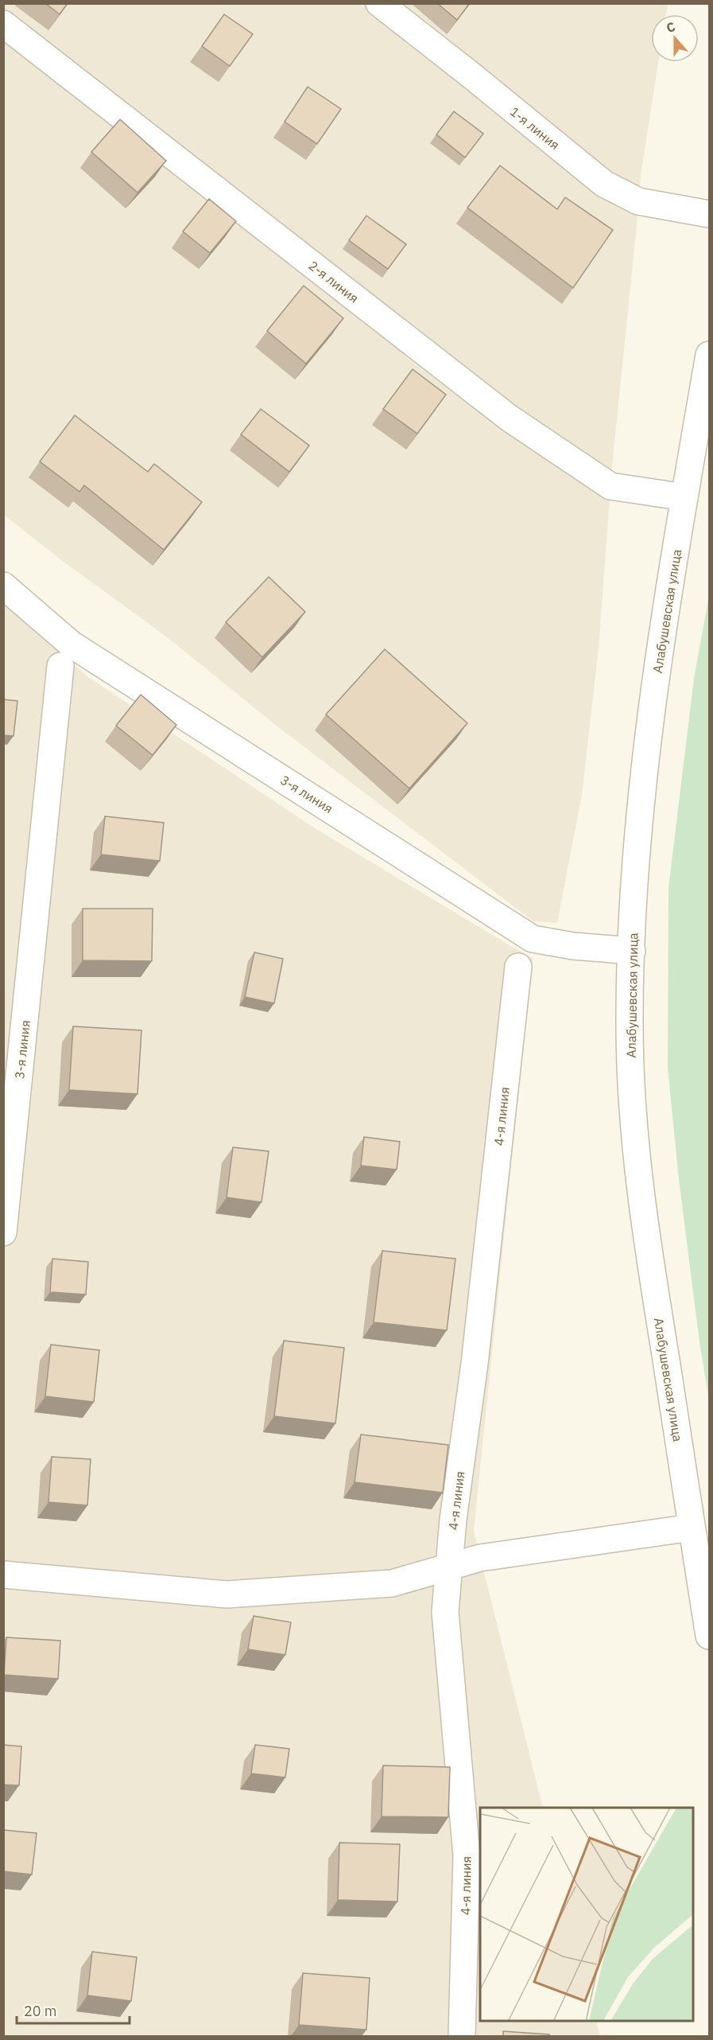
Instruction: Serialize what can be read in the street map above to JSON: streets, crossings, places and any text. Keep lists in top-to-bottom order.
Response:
{
  "streets": {
    "street": [
      "1-я линия",
      "2-я линия",
      "Алабушевская улица",
      "3-я линия",
      "4-я линия"
    ]
  },
  "crossings": [
    ["2-я линия", "Алабушевская улица"],
    ["Алабушевская улица", "3-я линия"]
  ],
  "scale_bar": "20 m",
  "north": "top"
}
